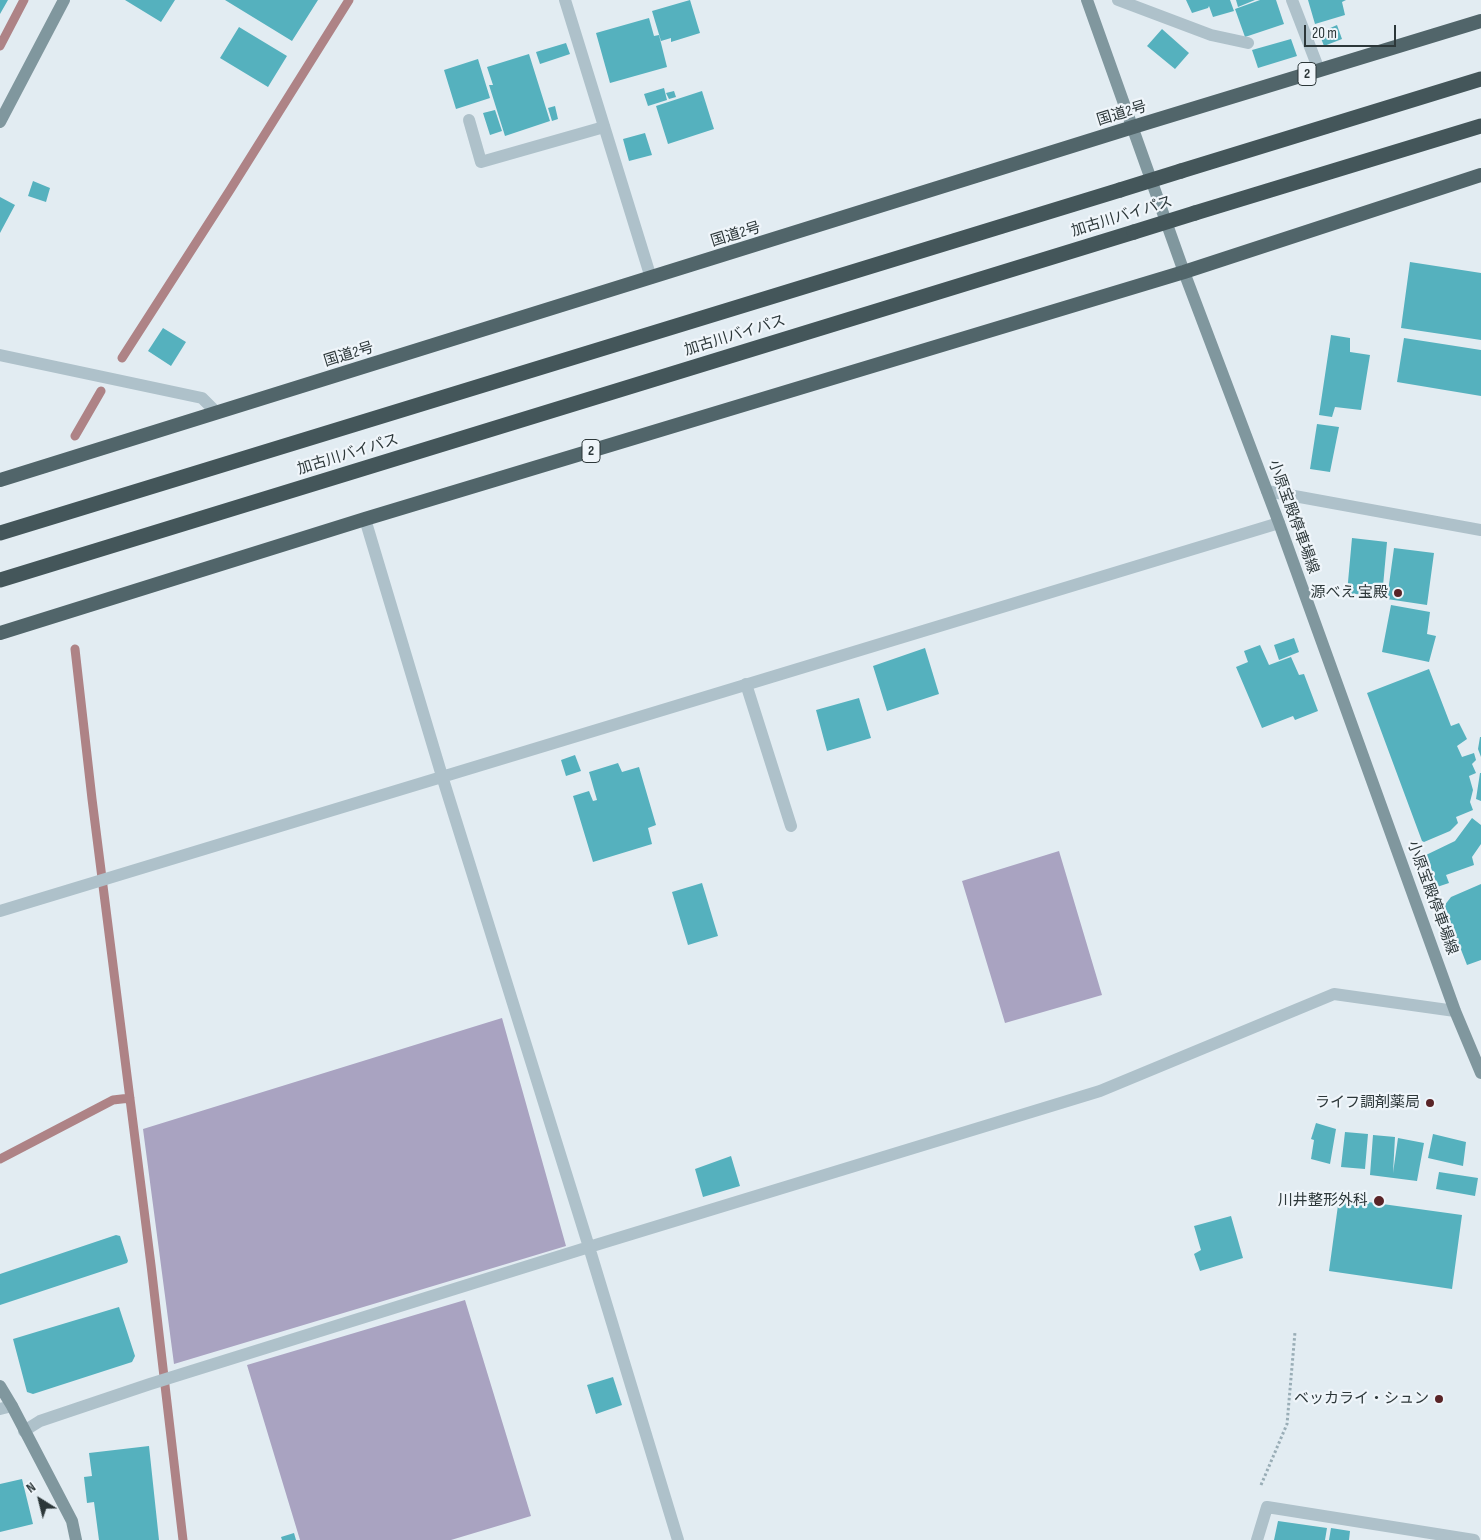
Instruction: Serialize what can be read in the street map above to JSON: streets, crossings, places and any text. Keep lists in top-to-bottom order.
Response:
{
  "streets": {
    "highway": ["2", "国道2号", "加古川バイパス"],
    "main road": ["小原宝殿停車場線"]
  },
  "crossings": [
    ["2", "小原宝殿停車場線"],
    ["国道2号", "小原宝殿停車場線"]
  ],
  "places": [
    "源べえ 宝殿",
    "ライフ調剤薬局",
    "川井整形外科",
    "ベッカライ・シュン"
  ],
  "scale_bar": "20 m",
  "north": "top left"
}
